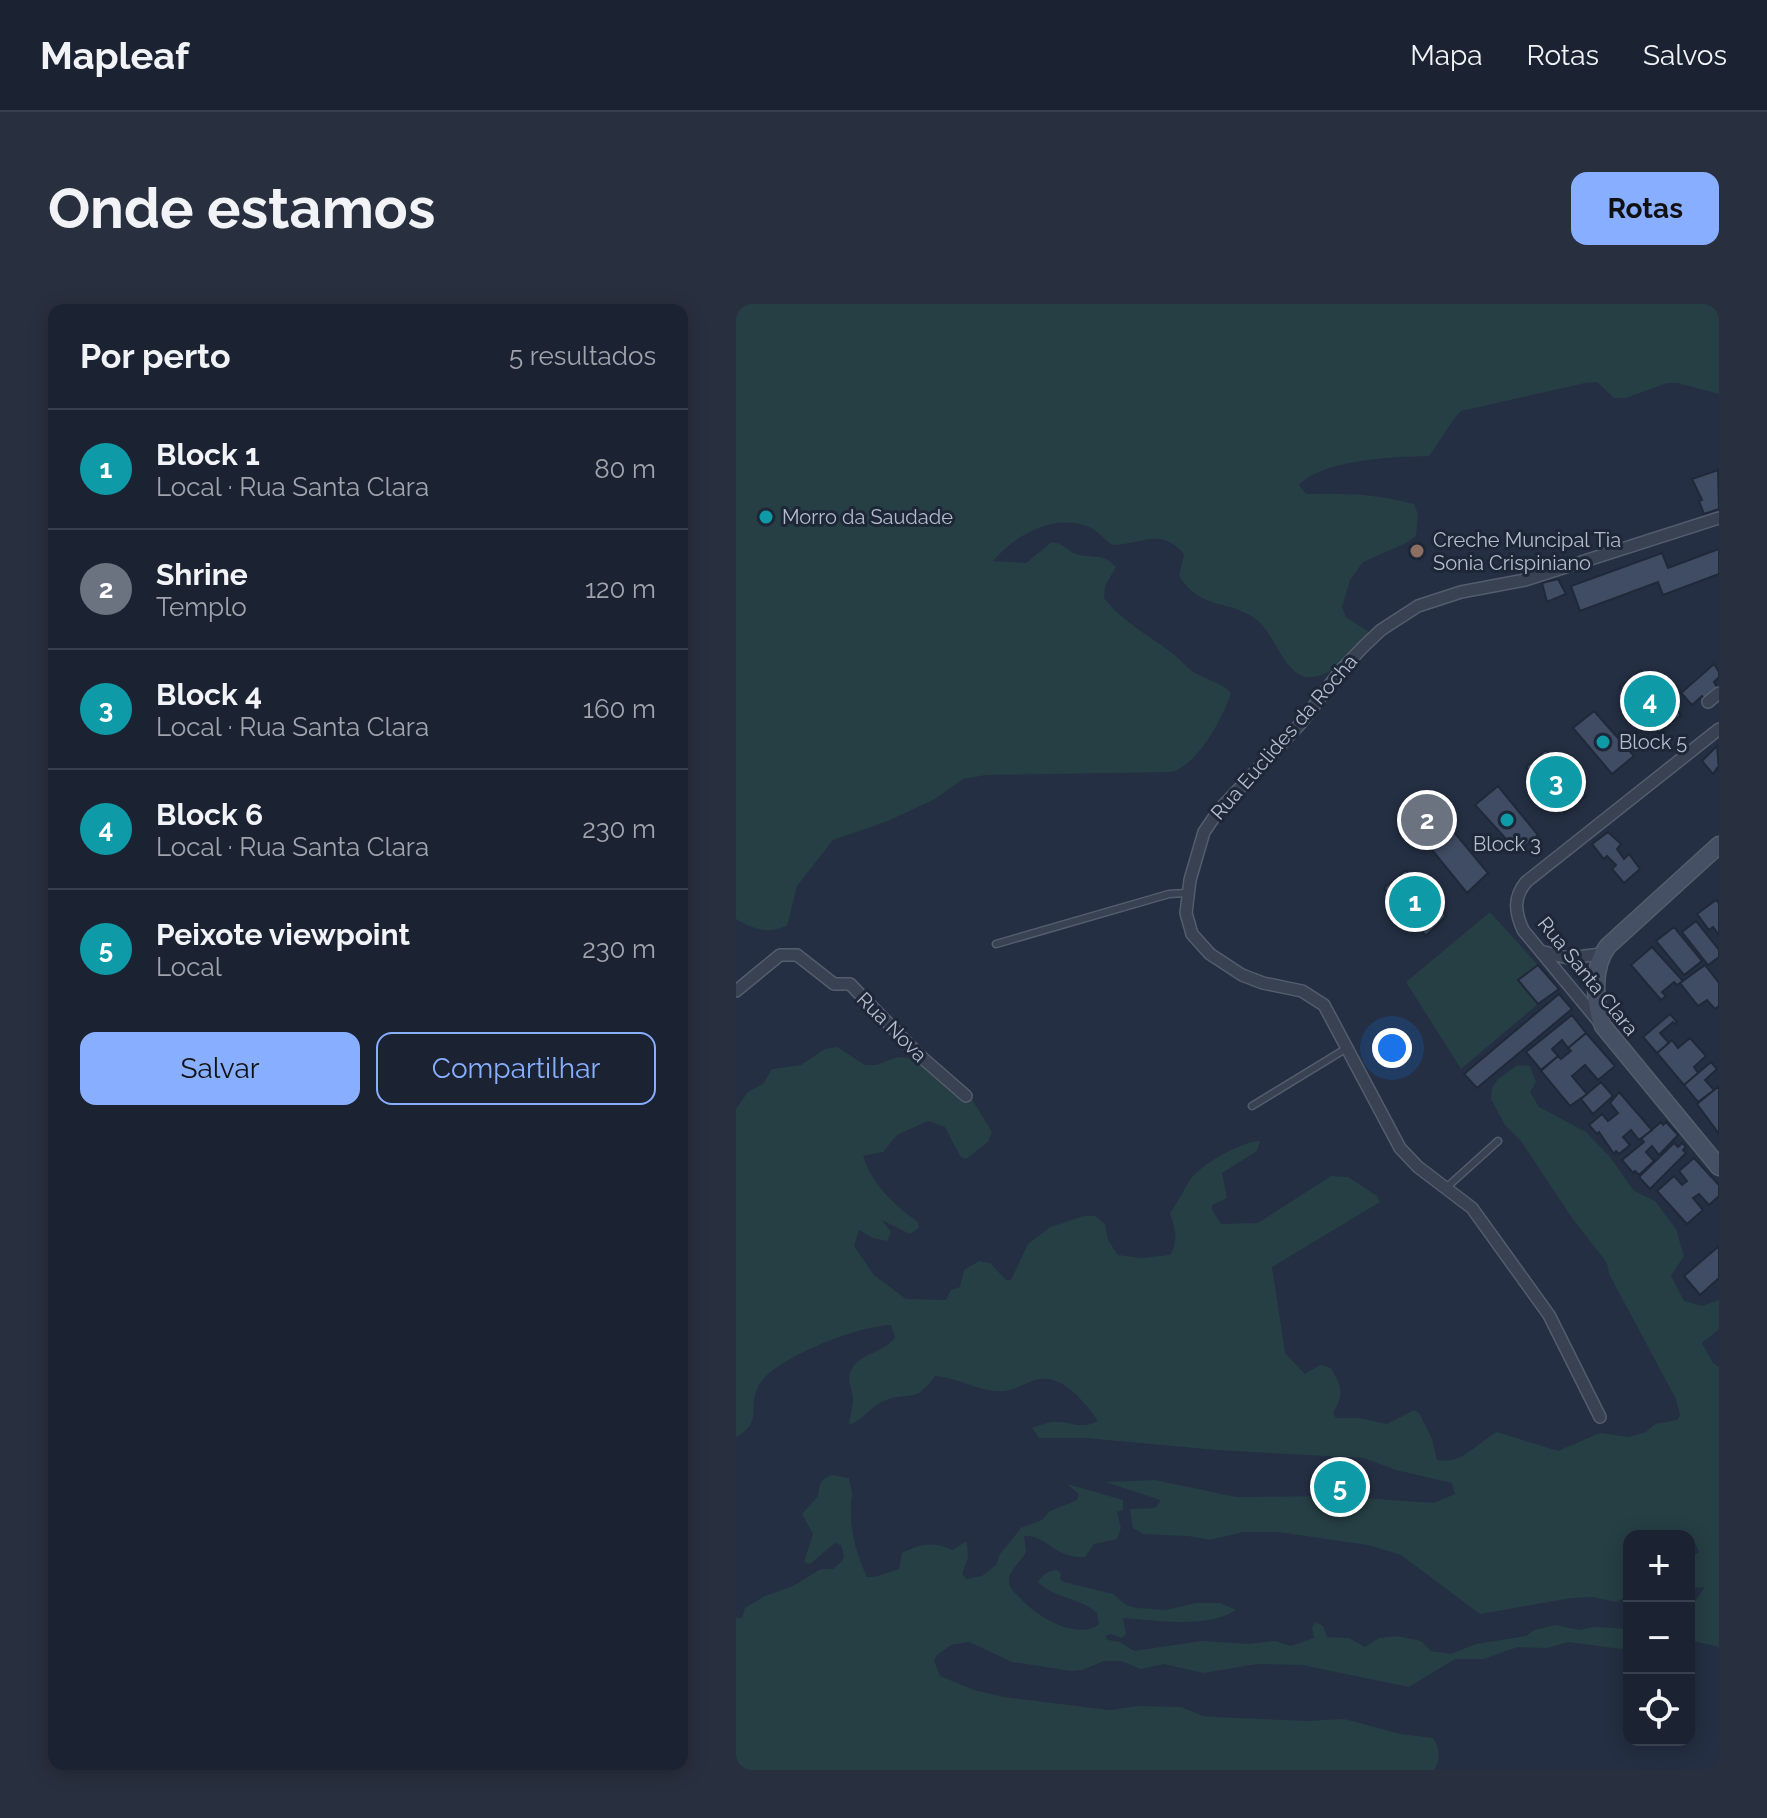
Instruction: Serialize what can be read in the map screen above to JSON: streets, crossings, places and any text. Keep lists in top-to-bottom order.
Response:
{
  "streets": {
    "main road": ["Rua Santa Clara"],
    "street": ["Rua Euclides da Rocha", "Rua Nova"]
  },
  "places": [
    "Morro da Saudade",
    "Creche Muncipal Tia Sonia Crispiniano",
    "Block 5",
    "Block 3"
  ],
  "page": {
    "header": "Mapleaf",
    "nav": ["Mapa", "Rotas", "Salvos"],
    "buttons": [
      "Rotas",
      ["Salvar", "Compartilhar"]
    ],
    "title": "Onde estamos",
    "heading": ["Por perto", "5 resultados"],
    "list": [
      {
        "mark": "1",
        "name": "Block 1",
        "note": "Local · Rua Santa Clara",
        "value": "80 m"
      },
      {
        "mark": "2",
        "name": "Shrine",
        "note": "Templo",
        "value": "120 m"
      },
      {
        "mark": "3",
        "name": "Block 4",
        "note": "Local · Rua Santa Clara",
        "value": "160 m"
      },
      {
        "mark": "4",
        "name": "Block 6",
        "note": "Local · Rua Santa Clara",
        "value": "230 m"
      },
      {
        "mark": "5",
        "name": "Peixote viewpoint",
        "note": "Local",
        "value": "230 m"
      }
    ],
    "pins": [
      "4",
      "3",
      "2",
      "1",
      "5"
    ],
    "map_buttons": ["+", "−"]
  }
}
